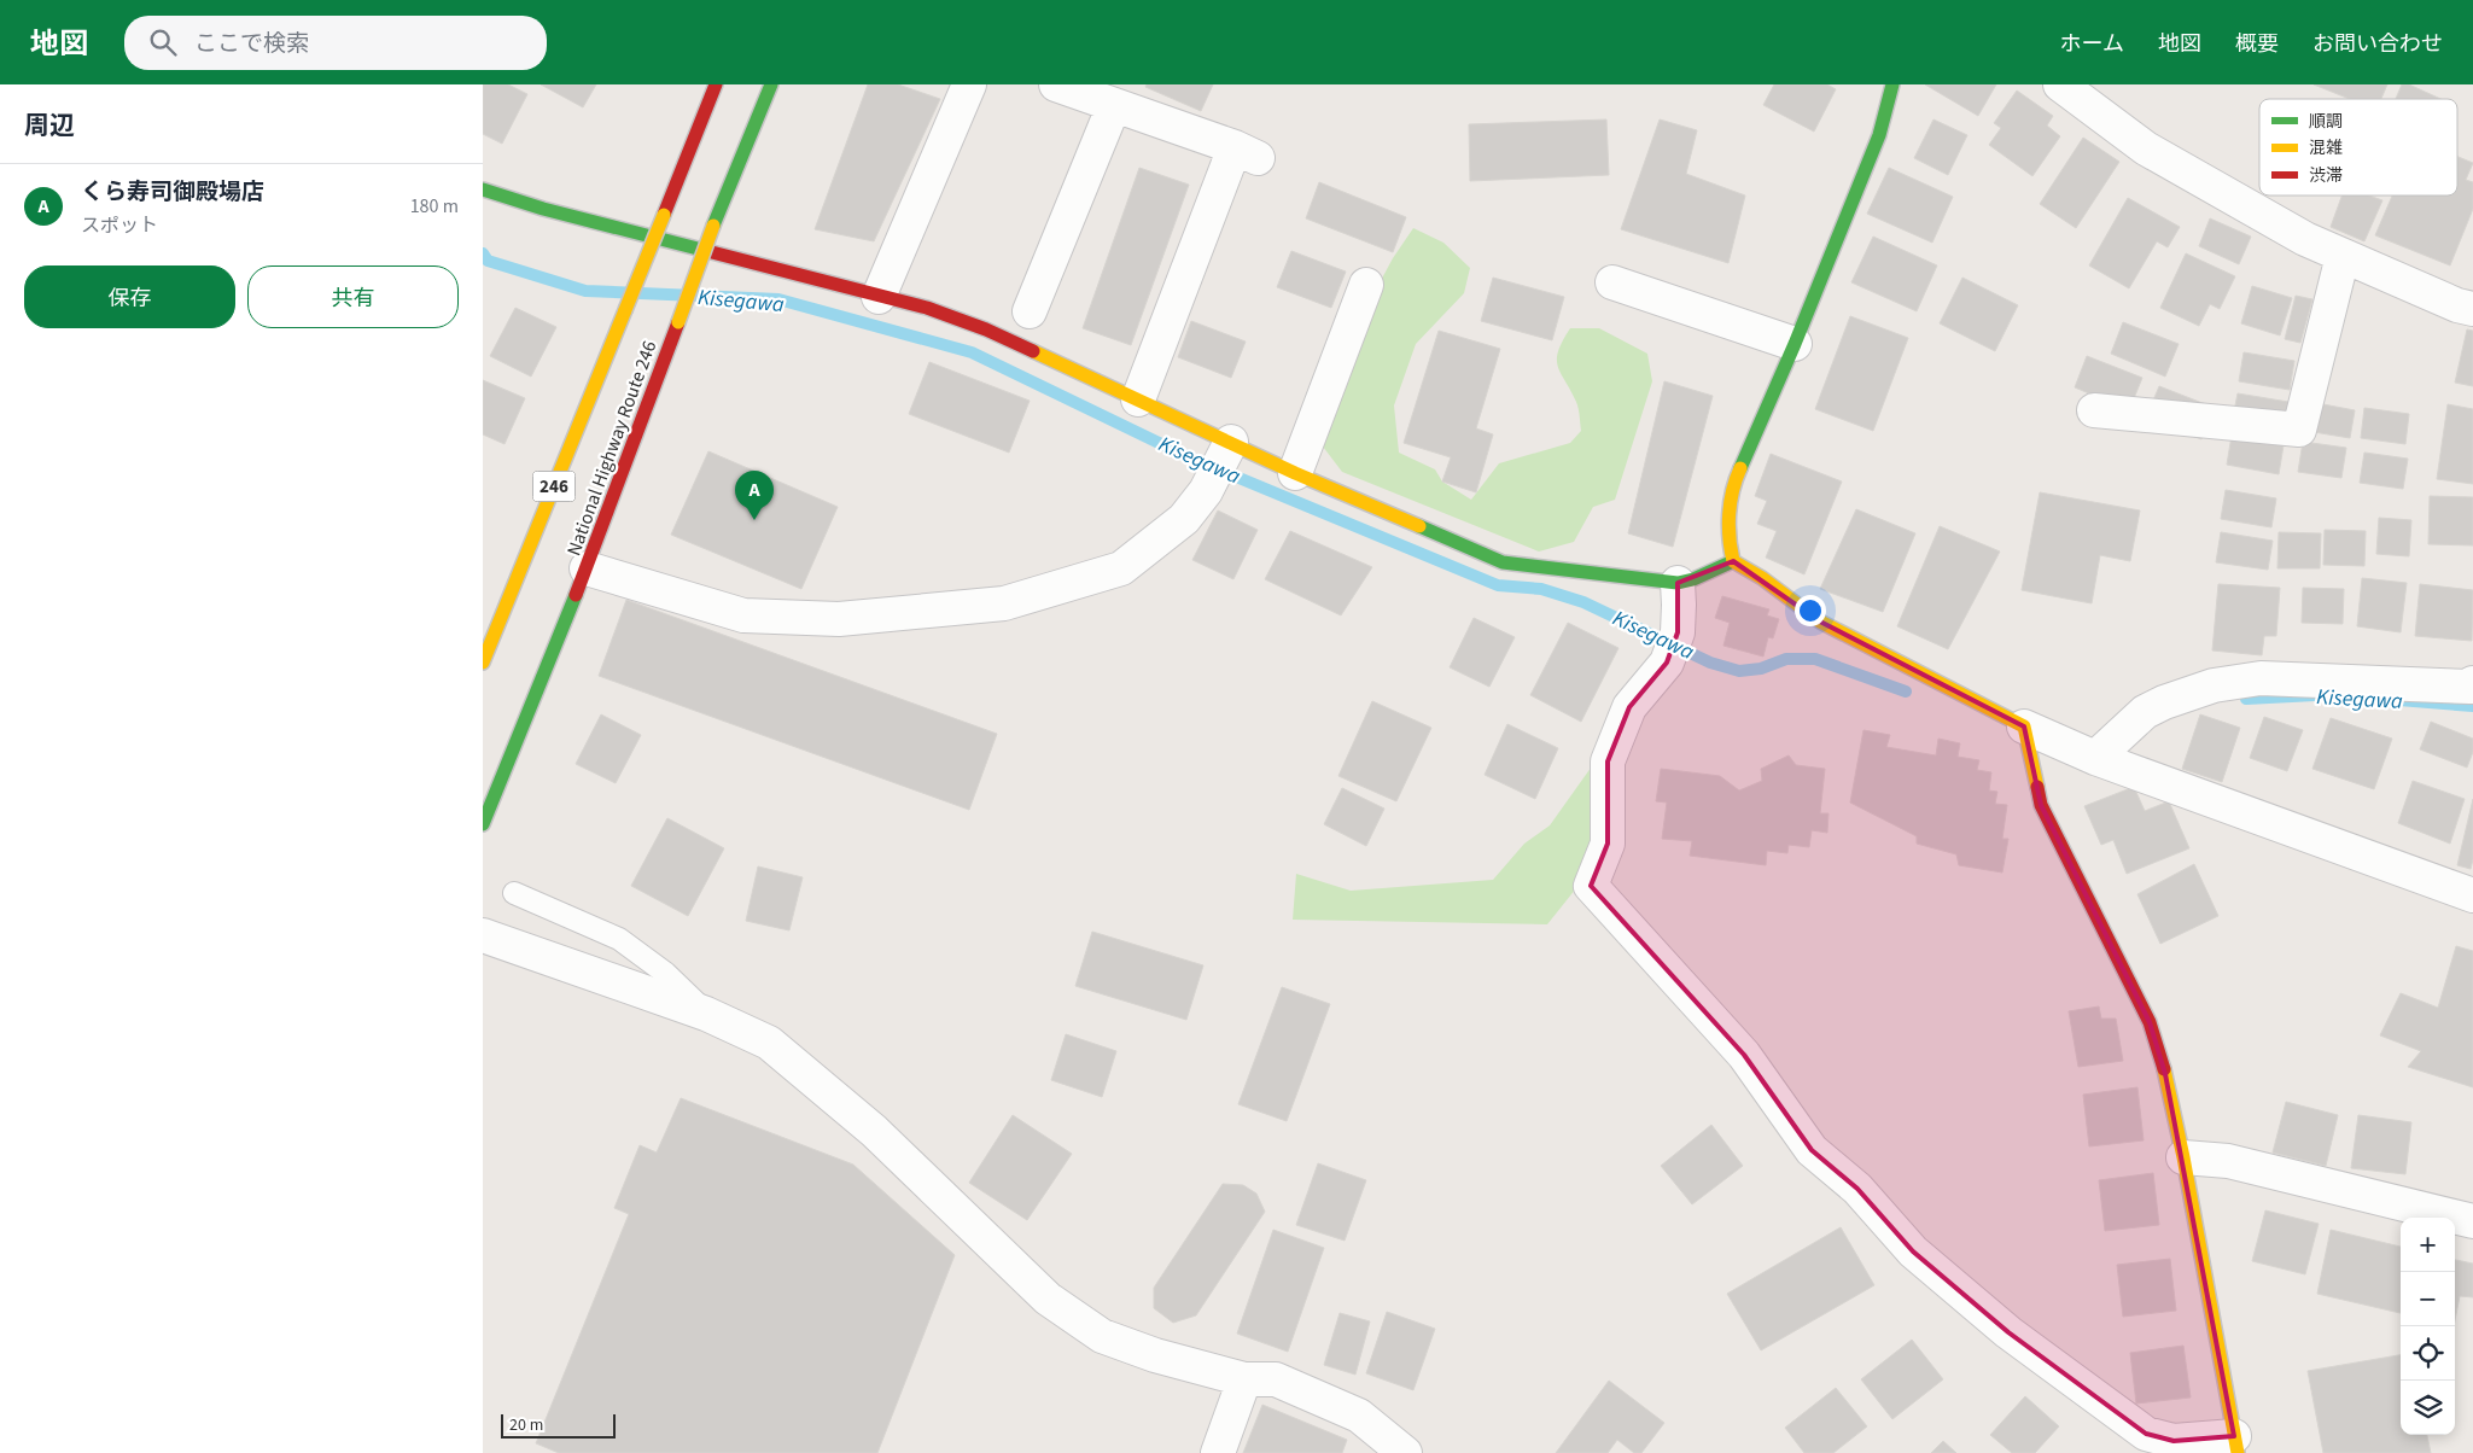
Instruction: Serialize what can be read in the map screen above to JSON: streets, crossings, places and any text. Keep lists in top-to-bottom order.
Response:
{
  "streets": {
    "main road": ["National Highway Route 246", "246"]
  },
  "water": ["Kisegawa"],
  "legend": ["順調", "混雑", "渋滞"],
  "scale_bar": "20 m",
  "page": {
    "header": "地図",
    "search": "ここで検索",
    "nav": [
      "ホーム",
      "地図",
      "概要",
      "お問い合わせ"
    ],
    "heading": "周辺",
    "list": [
      {
        "mark": "A",
        "name": "くら寿司御殿場店",
        "note": "スポット",
        "value": "180 m"
      }
    ],
    "buttons": ["保存", "共有"],
    "pins": "A",
    "map_buttons": ["+", "−"],
    "scale": "20 m"
  }
}
